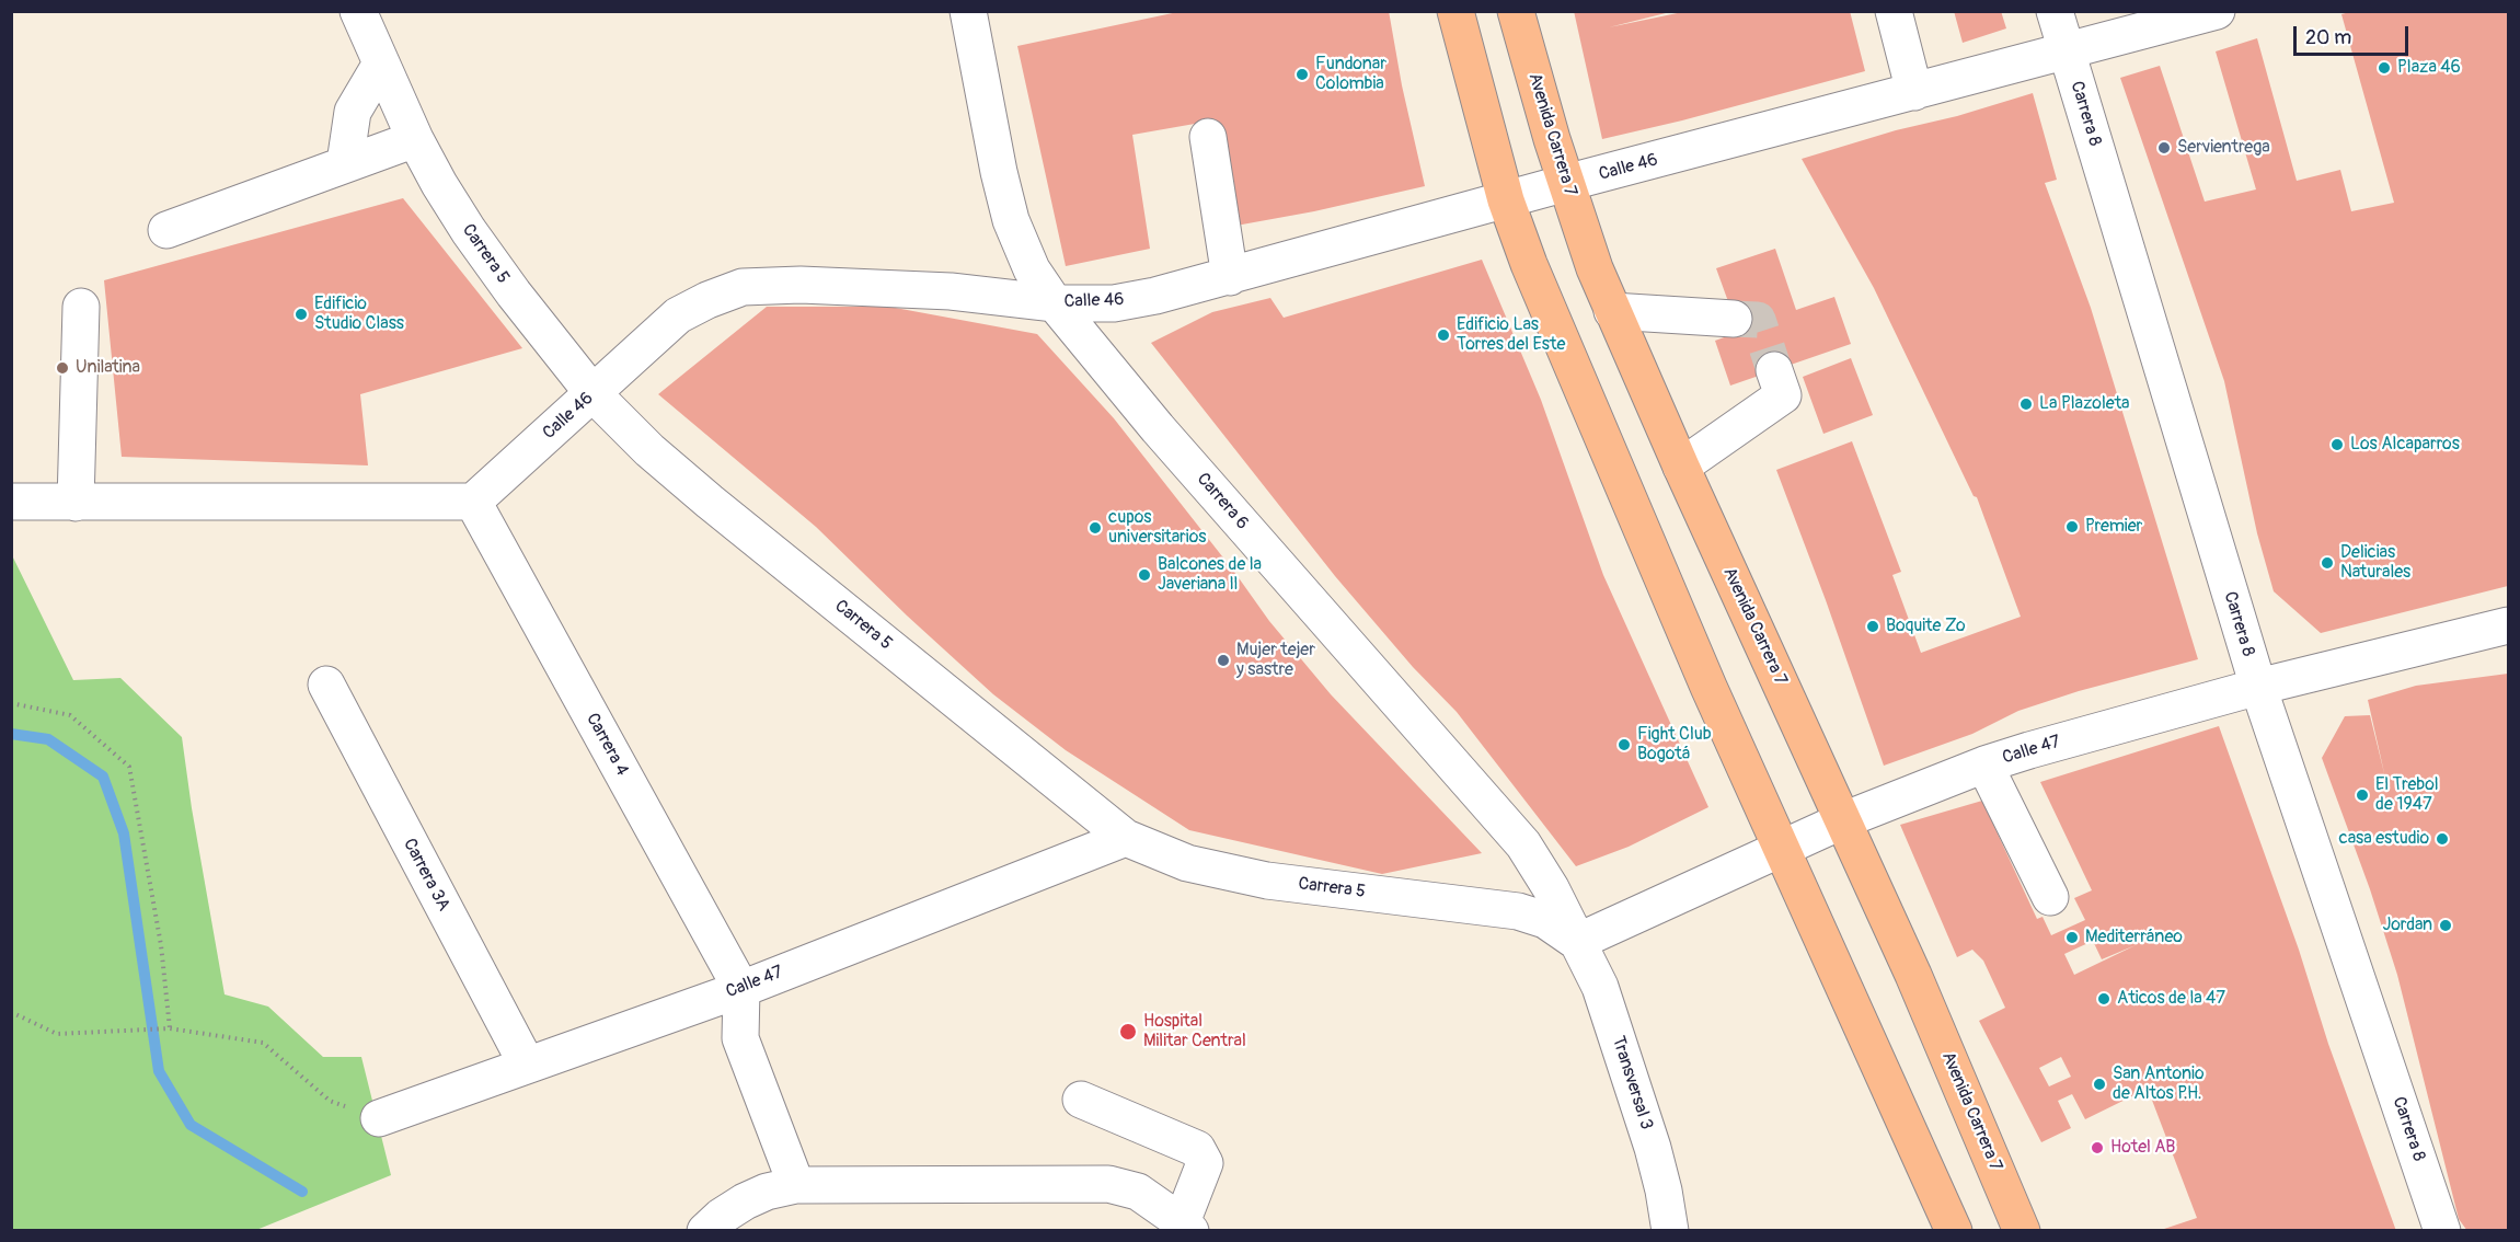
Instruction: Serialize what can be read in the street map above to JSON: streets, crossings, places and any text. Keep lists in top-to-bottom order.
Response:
{
  "streets": {
    "main road": ["Avenida Carrera 7"],
    "street": [
      "Carrera 8",
      "Calle 46",
      "Carrera 5",
      "Carrera 6",
      "Carrera 4",
      "Calle 47",
      "Carrera 3A",
      "Transversal 3"
    ]
  },
  "crossings": [
    ["Carrera 8", "Calle 46"],
    ["Carrera 8", "Calle 47"],
    ["Avenida Carrera 7", "Calle 46"],
    ["Avenida Carrera 7", "Calle 47"],
    ["Calle 46", "Carrera 5"],
    ["Calle 46", "Carrera 6"],
    ["Calle 46", "Carrera 4"],
    ["Carrera 5", "Carrera 6"],
    ["Carrera 5", "Calle 47"],
    ["Carrera 5", "Transversal 3"],
    ["Carrera 6", "Calle 47"],
    ["Carrera 6", "Transversal 3"],
    ["Carrera 4", "Calle 47"],
    ["Calle 47", "Carrera 3A"],
    ["Calle 47", "Transversal 3"]
  ],
  "places": [
    "Plaza 46",
    "Fundonar Colombia",
    "Servientrega",
    "Edificio Studio Class",
    "Edificio Las Torres del Este",
    "Unilatina",
    "La Plazoleta",
    "Los Alcaparros",
    "Premier",
    "cupos universitarios",
    "Delicias Naturales",
    "Balcones de la Javeriana ll",
    "Boquite Zo",
    "Mujer tejer y sastre",
    "Fight Club Bogotá",
    "El Trebol de 1947",
    "casa estudio",
    "Jordan",
    "Mediterráneo",
    "Aticos de la 47",
    "Hospital Militar Central",
    "San Antonio de Altos P.H.",
    "Hotel AB"
  ],
  "scale_bar": "20 m"
}
